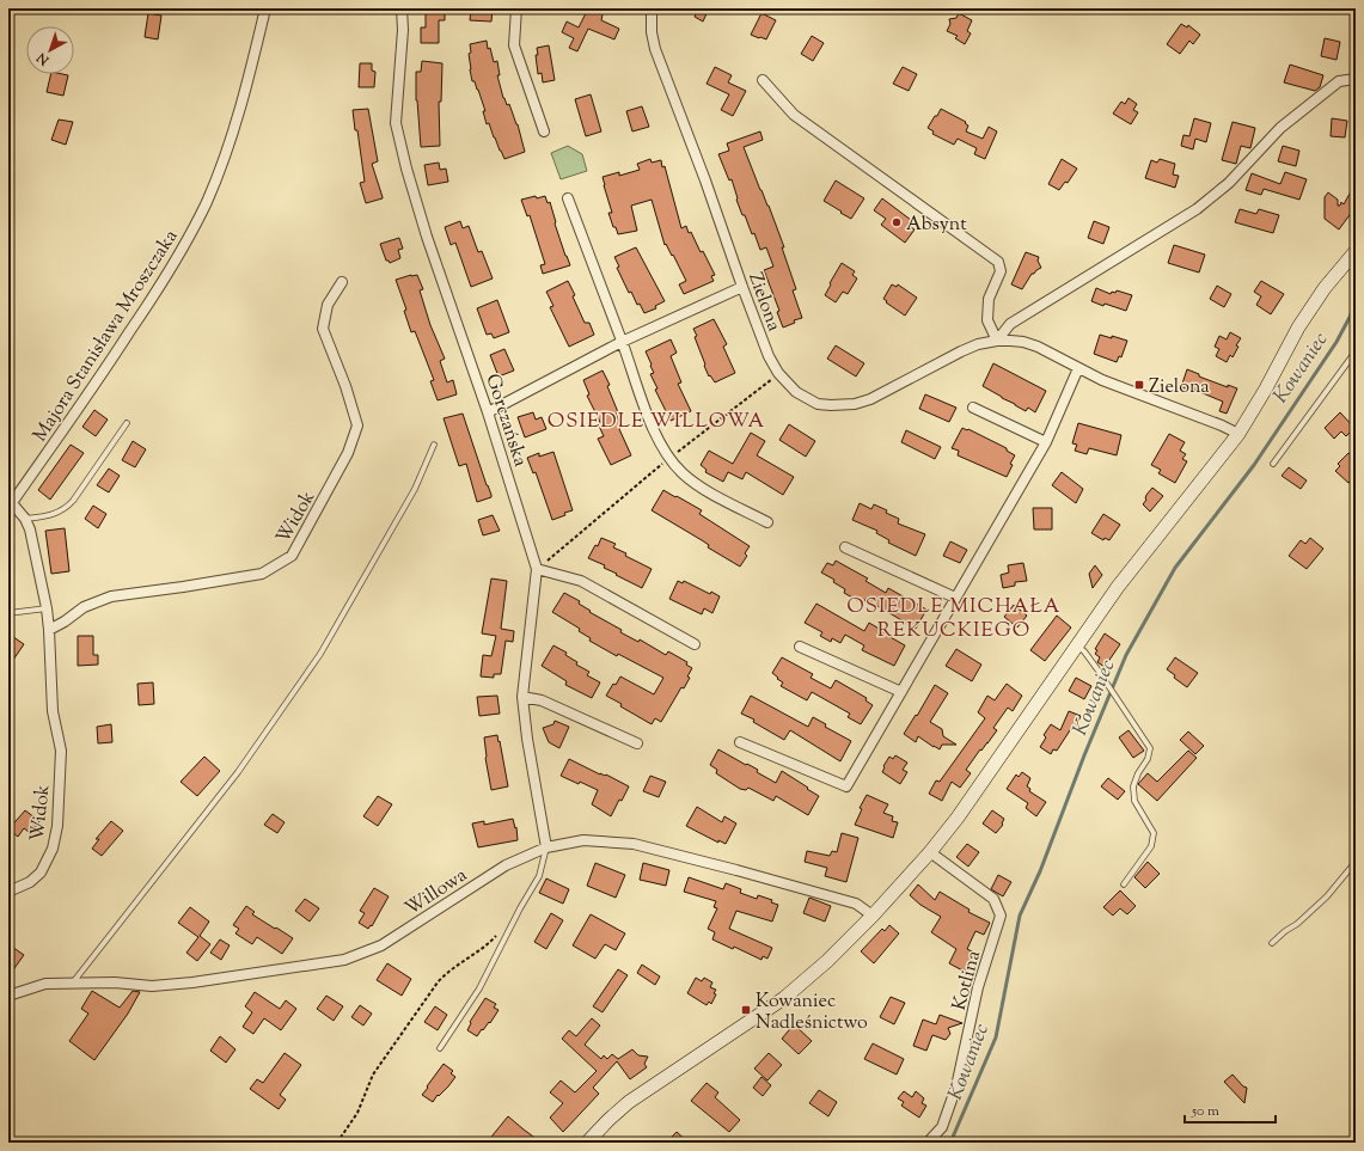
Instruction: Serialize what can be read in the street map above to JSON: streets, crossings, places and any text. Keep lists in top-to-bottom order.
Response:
{
  "streets": {
    "street": [
      "Zielona",
      "Majora Stanisława Mroszczaka",
      "Gorczańska",
      "Widok",
      "Willowa",
      "Kotlina"
    ]
  },
  "crossings": [
    ["Majora Stanisława Mroszczaka", "Widok"],
    ["Gorczańska", "Willowa"]
  ],
  "districts": ["OSIEDLE WILLOWA", "OSIEDLE MICHAŁA REKUCKIEGO"],
  "water": ["Kowaniec"],
  "places": {
    "other": ["Absynt"],
    "transit": ["Zielona", "Kowaniec Nadleśnictwo"]
  },
  "scale_bar": "50 m",
  "north": "bottom left"
}
